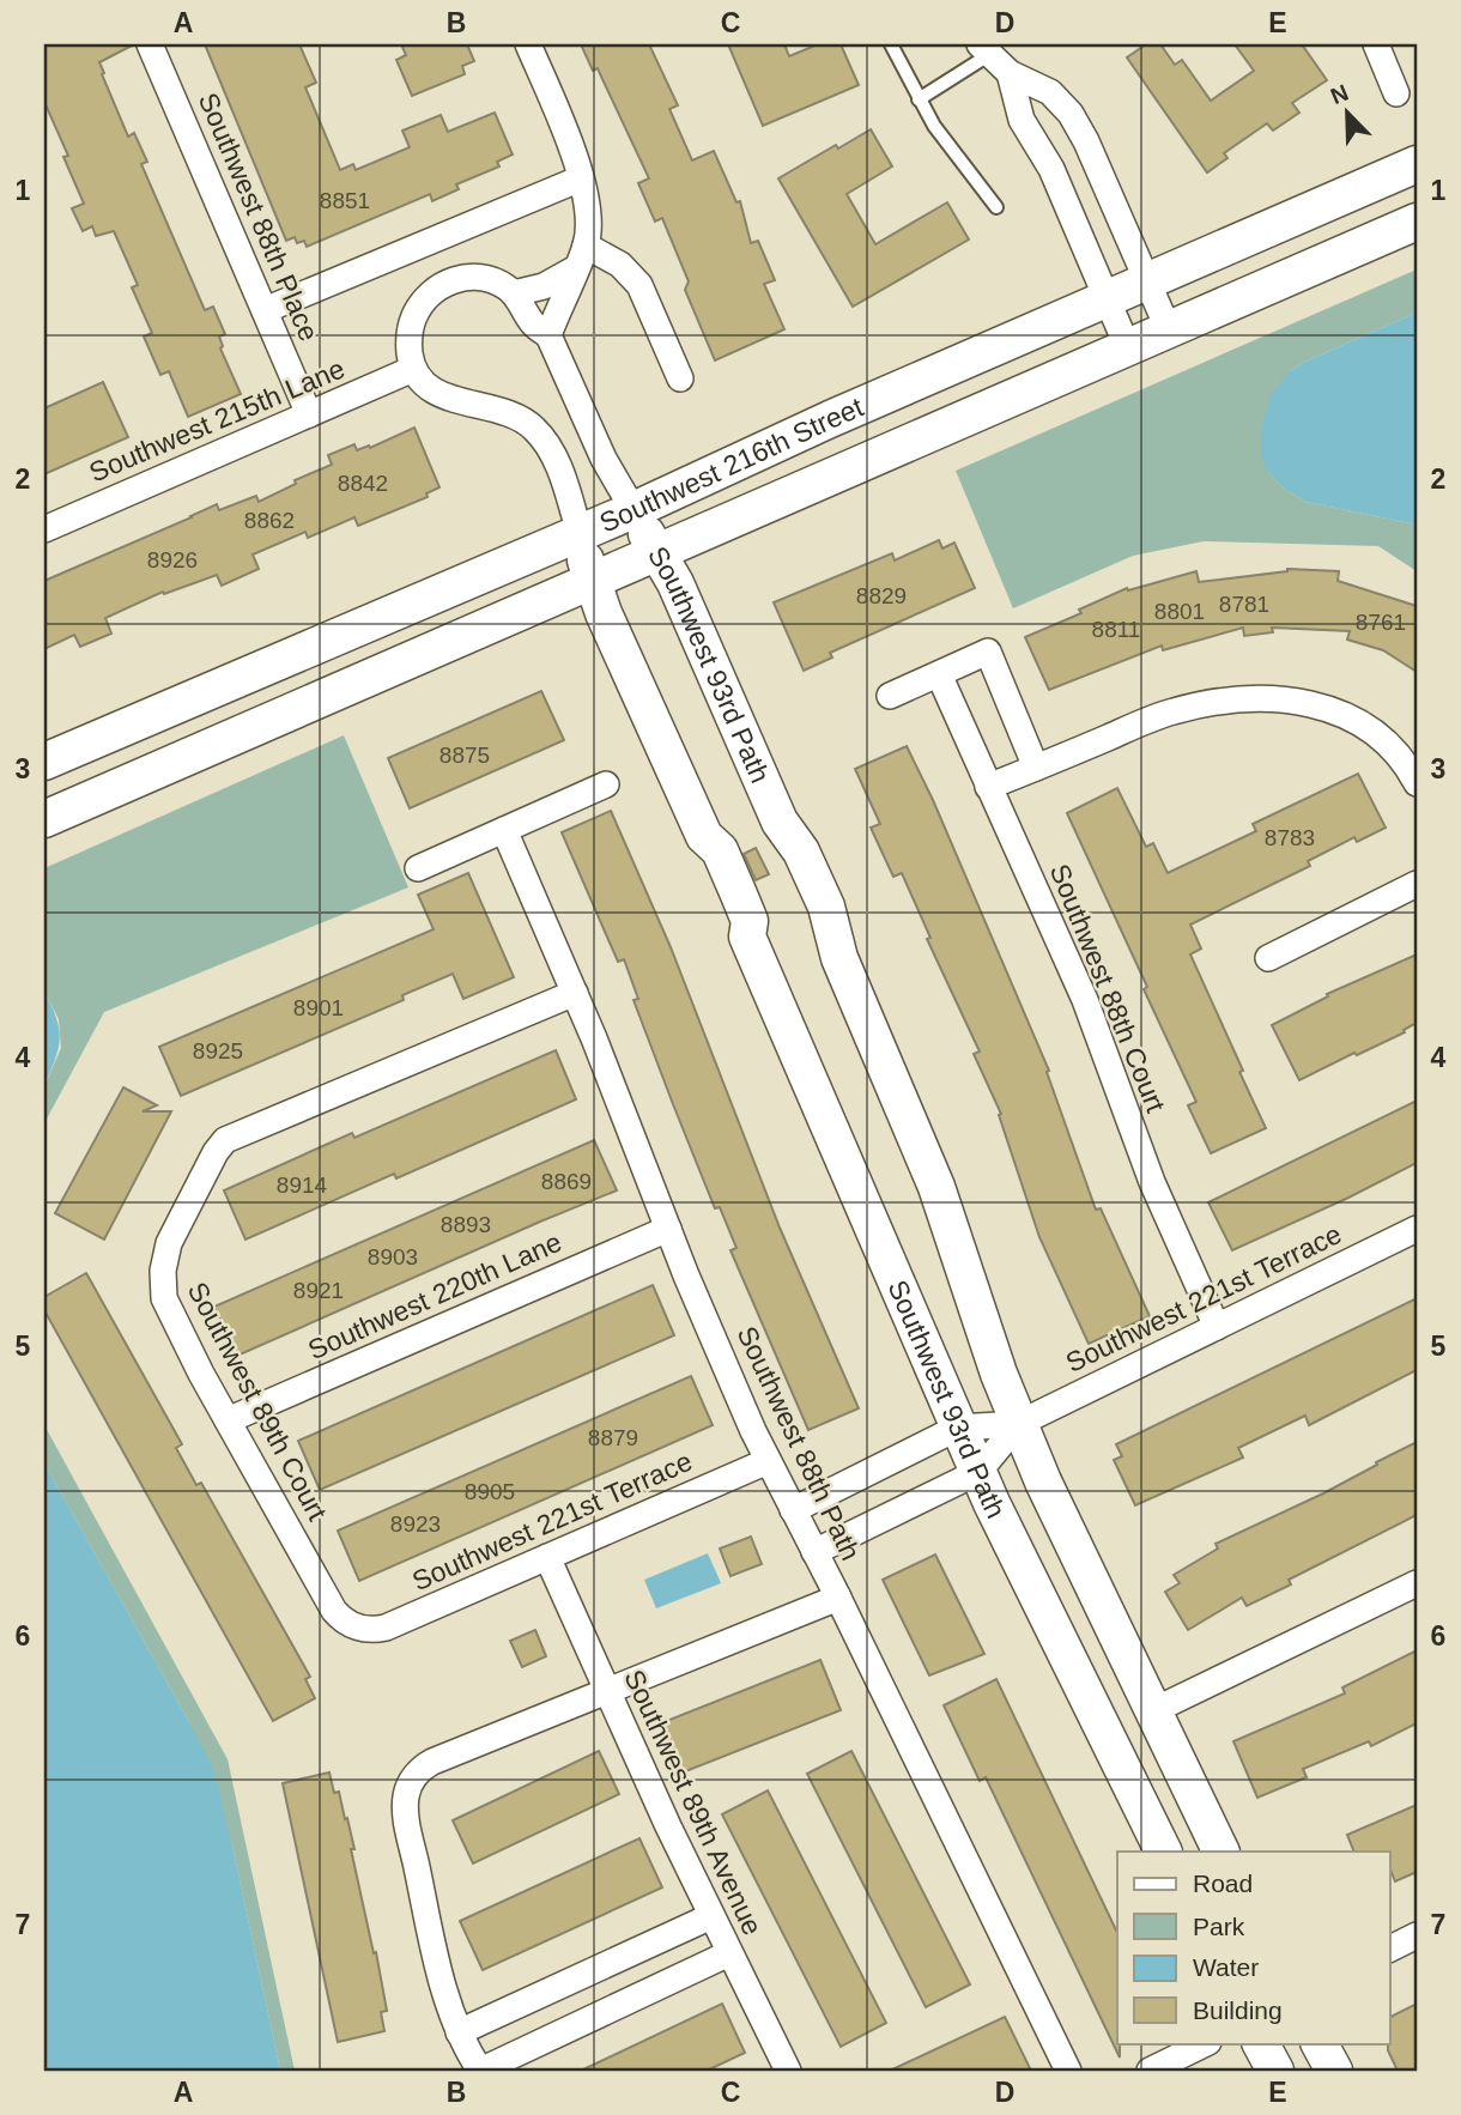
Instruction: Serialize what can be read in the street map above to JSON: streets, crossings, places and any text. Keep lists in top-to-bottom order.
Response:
{
  "streets": {
    "street": [
      "Southwest 88th Place",
      "Southwest 215th Lane",
      "Southwest 216th Street",
      "Southwest 93rd Path",
      "Southwest 88th Court",
      "Southwest 220th Lane",
      "Southwest 221st Terrace",
      "Southwest 89th Court",
      "Southwest 88th Path",
      "Southwest 89th Avenue"
    ]
  },
  "crossings": [
    ["Southwest 88th Place", "Southwest 215th Lane"],
    ["Southwest 216th Street", "Southwest 93rd Path"],
    ["Southwest 93rd Path", "Southwest 221st Terrace"],
    ["Southwest 88th Court", "Southwest 221st Terrace"],
    ["Southwest 220th Lane", "Southwest 89th Court"],
    ["Southwest 220th Lane", "Southwest 88th Path"],
    ["Southwest 221st Terrace", "Southwest 89th Court"],
    ["Southwest 221st Terrace", "Southwest 88th Path"],
    ["Southwest 221st Terrace", "Southwest 89th Avenue"],
    ["Southwest 89th Court", "Southwest 88th Path"]
  ],
  "house_numbers": [
    "8851",
    "8842",
    "8862",
    "8926",
    "8829",
    "8781",
    "8801",
    "8761",
    "8811",
    "8875",
    "8783",
    "8901",
    "8925",
    "8869",
    "8914",
    "8893",
    "8903",
    "8921",
    "8879",
    "8905",
    "8923"
  ],
  "legend": [
    "Road",
    "Park",
    "Water",
    "Building"
  ],
  "north": "top left",
  "grid": {
    "columns": [
      "A",
      "B",
      "C",
      "D",
      "E"
    ],
    "rows": [
      "1",
      "2",
      "3",
      "4",
      "5",
      "6",
      "7"
    ]
  }
}
